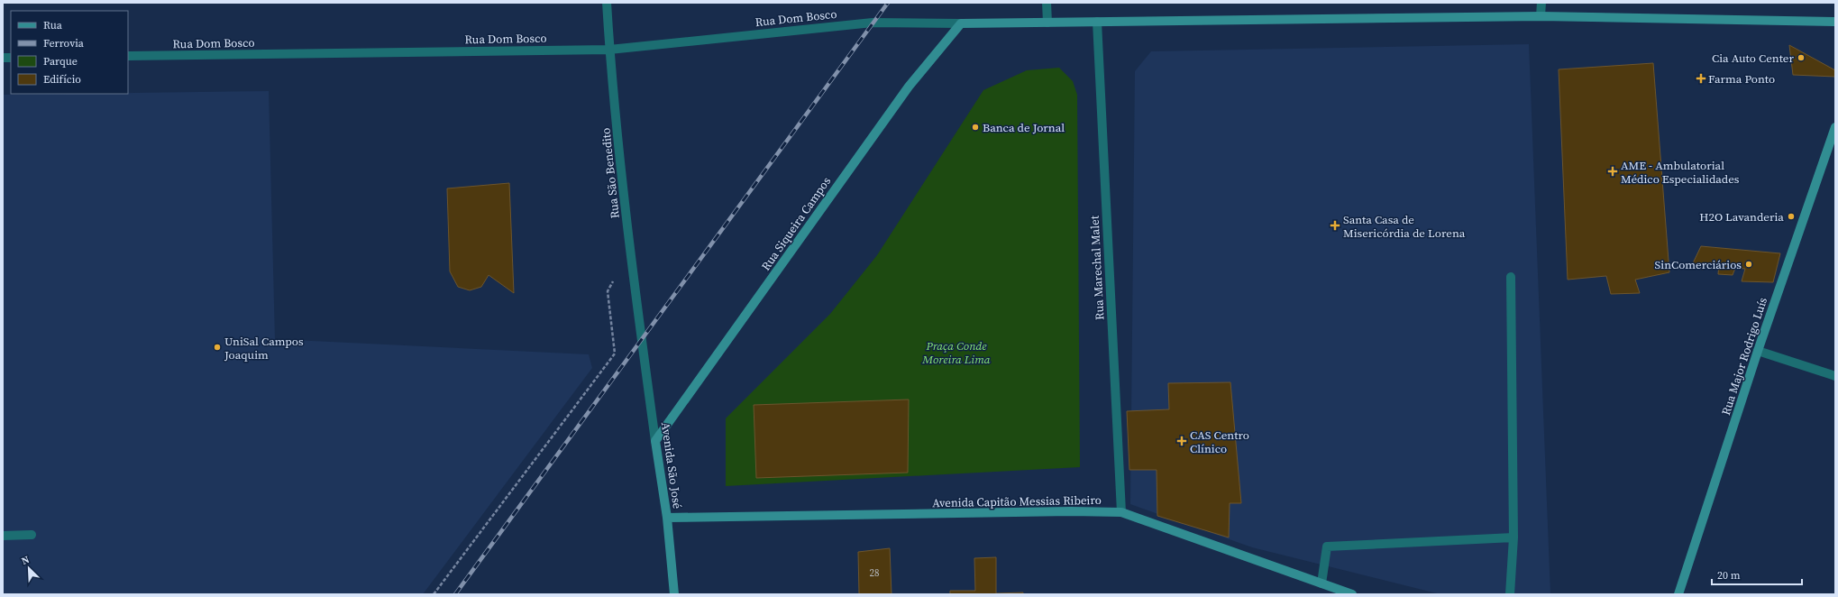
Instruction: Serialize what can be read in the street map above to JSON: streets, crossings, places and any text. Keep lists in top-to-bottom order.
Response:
{
  "streets": {
    "main road": [
      "Rua Dom Bosco",
      "Rua Siqueira Campos",
      "Rua Major Rodrigo Luís",
      "Avenida São José",
      "Avenida Capitão Messias Ribeiro"
    ],
    "street": ["Rua São Benedito", "Rua Marechal Malet"]
  },
  "crossings": [
    ["Rua Dom Bosco", "Rua São Benedito"],
    ["Rua Dom Bosco", "Rua Siqueira Campos"],
    ["Rua Dom Bosco", "Rua Marechal Malet"],
    ["Rua São Benedito", "Avenida São José"],
    ["Rua Siqueira Campos", "Avenida São José"],
    ["Rua Marechal Malet", "Avenida Capitão Messias Ribeiro"],
    ["Avenida São José", "Avenida Capitão Messias Ribeiro"]
  ],
  "parks": ["Praça Conde Moreira Lima"],
  "places": {
    "other": [
      "Cia Auto Center",
      "Banca de Jornal",
      "H2O Lavanderia",
      "SinComerciários",
      "UniSal Campos Joaquim"
    ],
    "health": [
      "Farma Ponto",
      "AME - Ambulatorial Médico Especialidades",
      "Santa Casa de Misericórdia de Lorena",
      "CAS Centro Clínico"
    ]
  },
  "house_numbers": ["28"],
  "legend": [
    "Rua",
    "Ferrovia",
    "Parque",
    "Edifício"
  ],
  "scale_bar": "20 m",
  "north": "top left"
}
